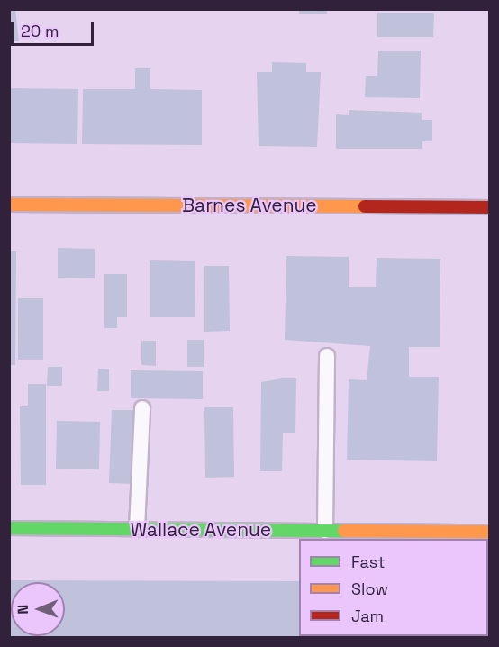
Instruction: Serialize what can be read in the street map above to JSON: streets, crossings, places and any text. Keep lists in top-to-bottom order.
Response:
{
  "streets": {
    "street": ["Barnes Avenue", "Wallace Avenue"]
  },
  "legend": ["Fast", "Slow", "Jam"],
  "scale_bar": "20 m",
  "north": "left"
}
